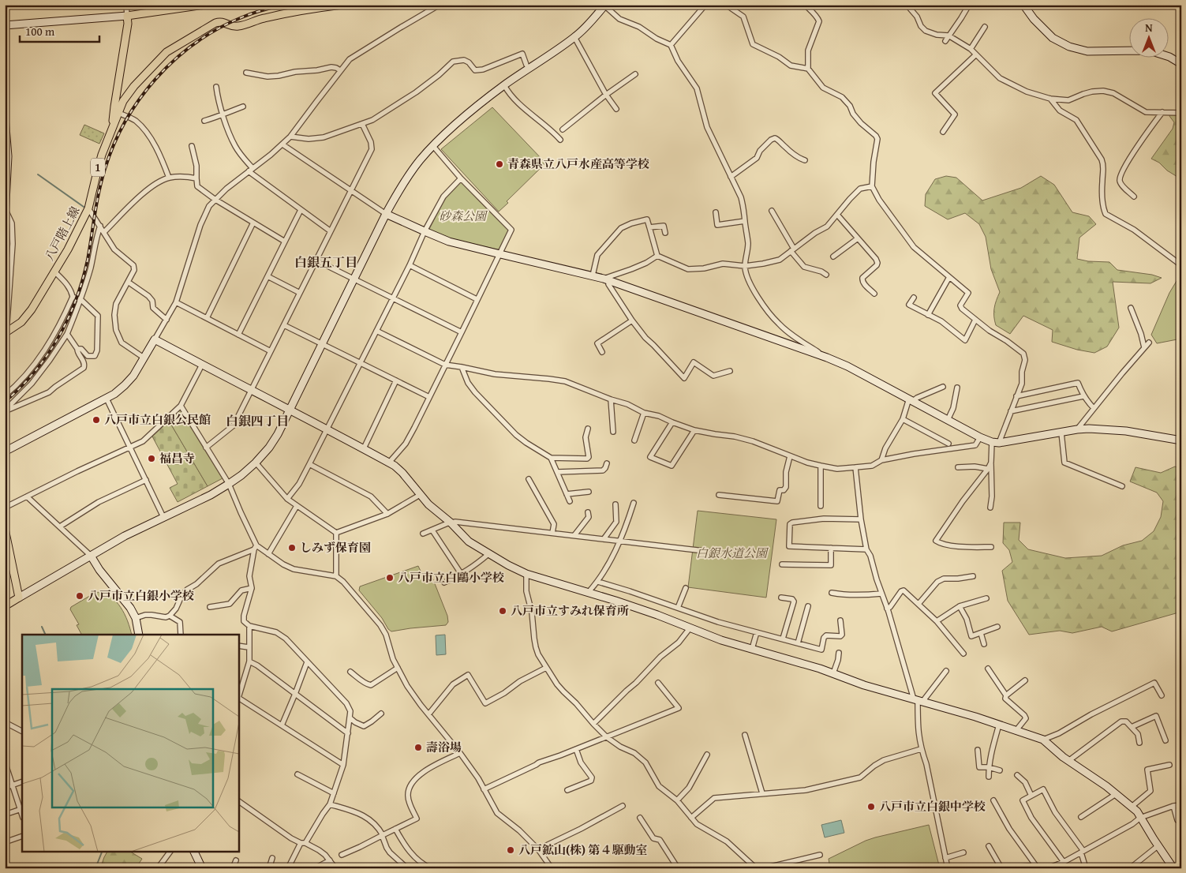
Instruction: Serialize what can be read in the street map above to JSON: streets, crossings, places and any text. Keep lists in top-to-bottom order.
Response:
{
  "streets": {
    "main road": ["1", "八戸階上線"]
  },
  "districts": ["白銀五丁目", "白銀四丁目"],
  "parks": ["砂森公園", "白銀水道公園"],
  "places": [
    "青森県立八戸水産高等学校",
    "八戸市立白銀公民館",
    "福昌寺",
    "しみず保育園",
    "八戸市立白鷗小学校",
    "八戸市立白銀小学校",
    "八戸市立すみれ保育所",
    "壽浴場",
    "八戸市立白銀中学校",
    "八戸鉱山(株) 第４駆動室"
  ],
  "scale_bar": "100 m",
  "north": "top"
}
